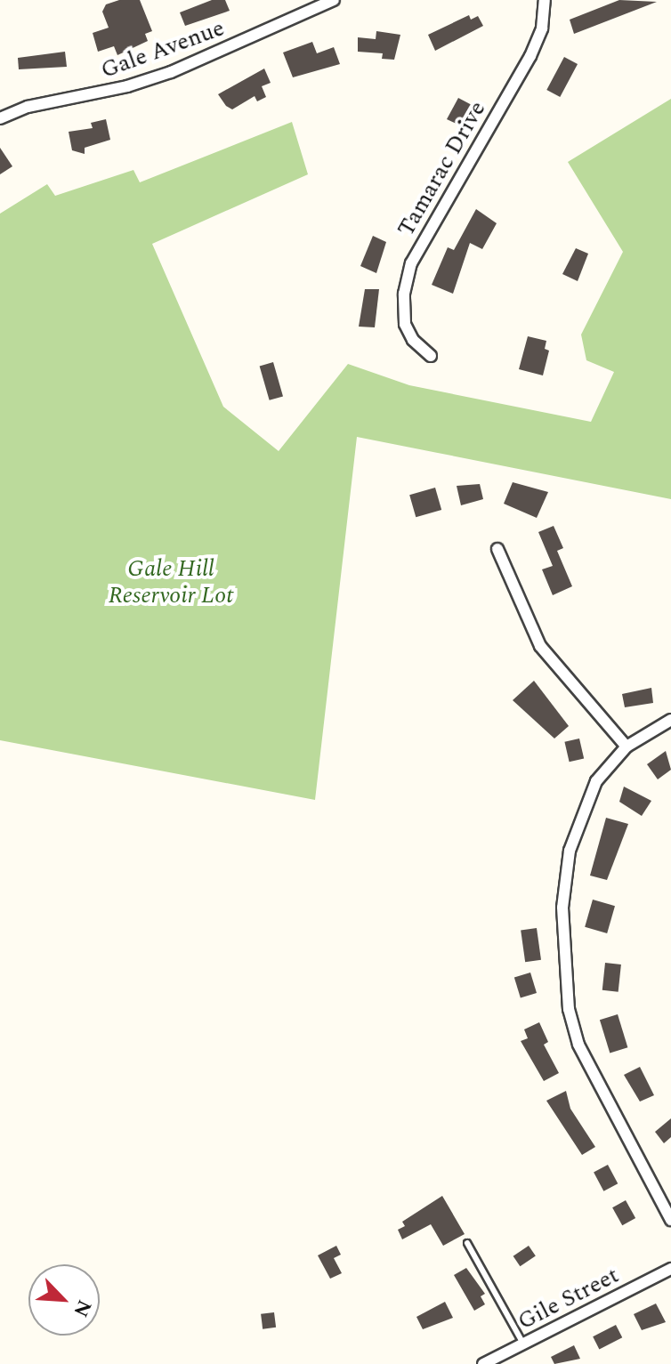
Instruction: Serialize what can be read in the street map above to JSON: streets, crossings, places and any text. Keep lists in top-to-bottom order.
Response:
{
  "streets": {
    "street": ["Gale Avenue", "Tamarac Drive", "Gile Street"]
  },
  "parks": ["Gale Hill Reservoir Lot"],
  "north": "bottom right"
}
